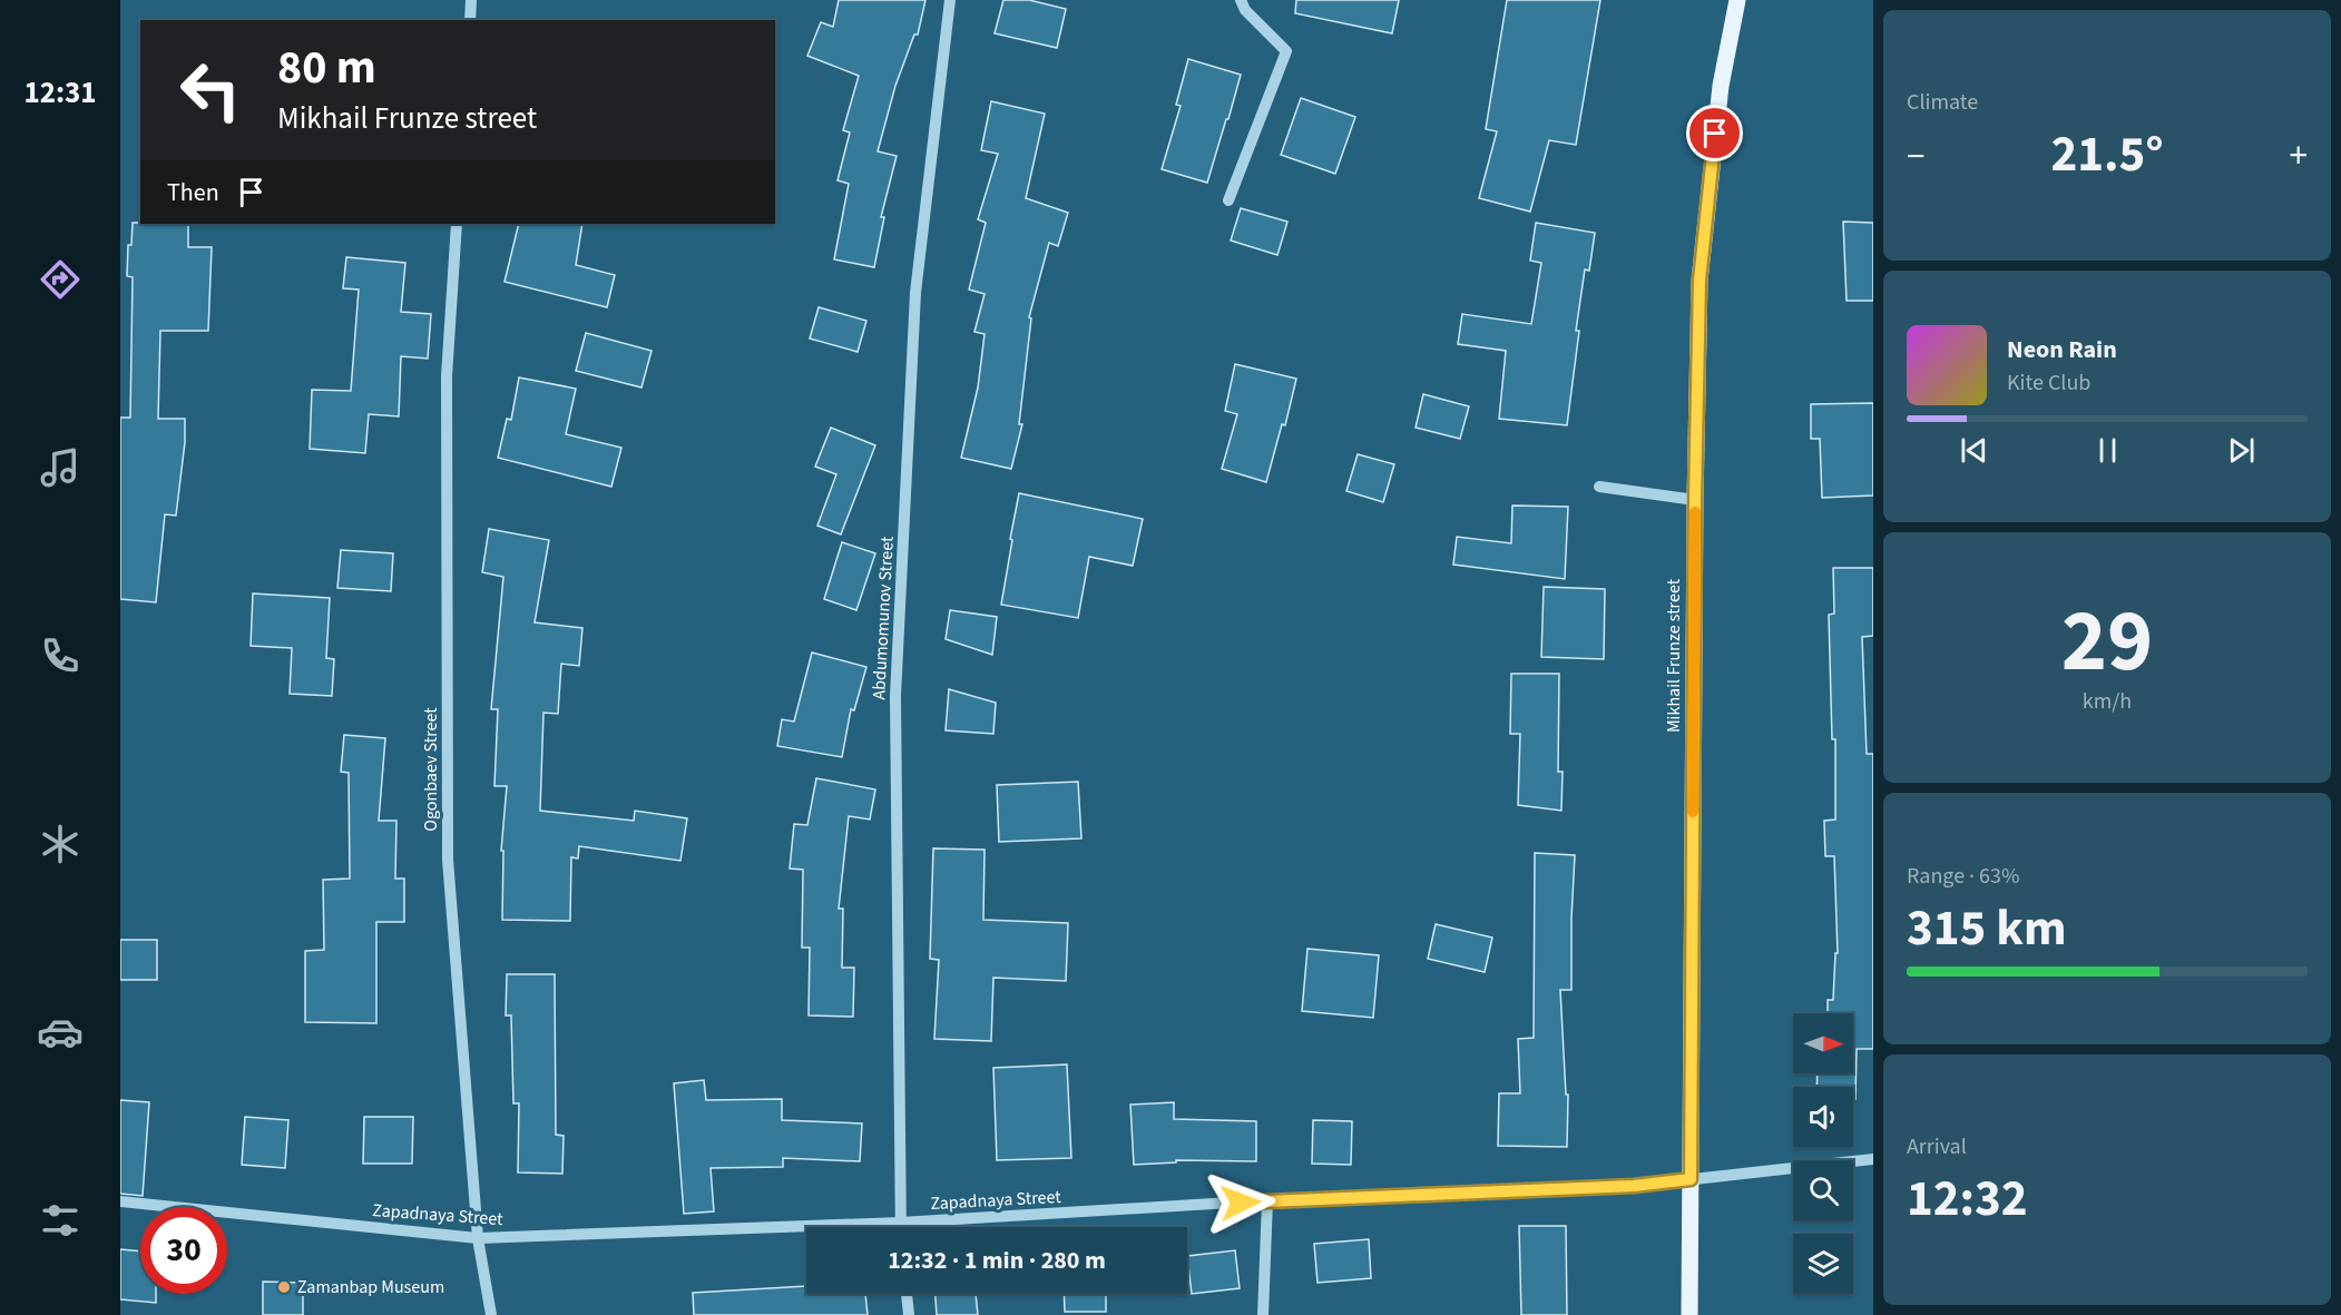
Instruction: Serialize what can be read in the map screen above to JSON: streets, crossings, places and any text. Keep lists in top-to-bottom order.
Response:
{
  "streets": {
    "main road": ["Mikhail Frunze street"],
    "street": ["Abdumomunov Street", "Ogonbaev Street", "Zapadnaya Street"]
  },
  "crossings": [
    ["Abdumomunov Street", "Zapadnaya Street"],
    ["Mikhail Frunze street", "Zapadnaya Street"],
    ["Ogonbaev Street", "Zapadnaya Street"]
  ],
  "places": ["Zamanbap Museum"],
  "north": "right",
  "page": {
    "tabs": "12:31",
    "tile": [
      "Climate",
      ["29", "km/h"],
      ["Range · 63%", "315 km"],
      ["Arrival", "12:32"]
    ],
    "turn": ["80 m", "Mikhail Frunze street"],
    "heat": ["−", "21.5°", "+"],
    "then": "Then",
    "song": ["Neon Rain", "Kite Club"],
    "limit": "30",
    "trip": "12:32 · 1 min · 280 m"
  }
}
